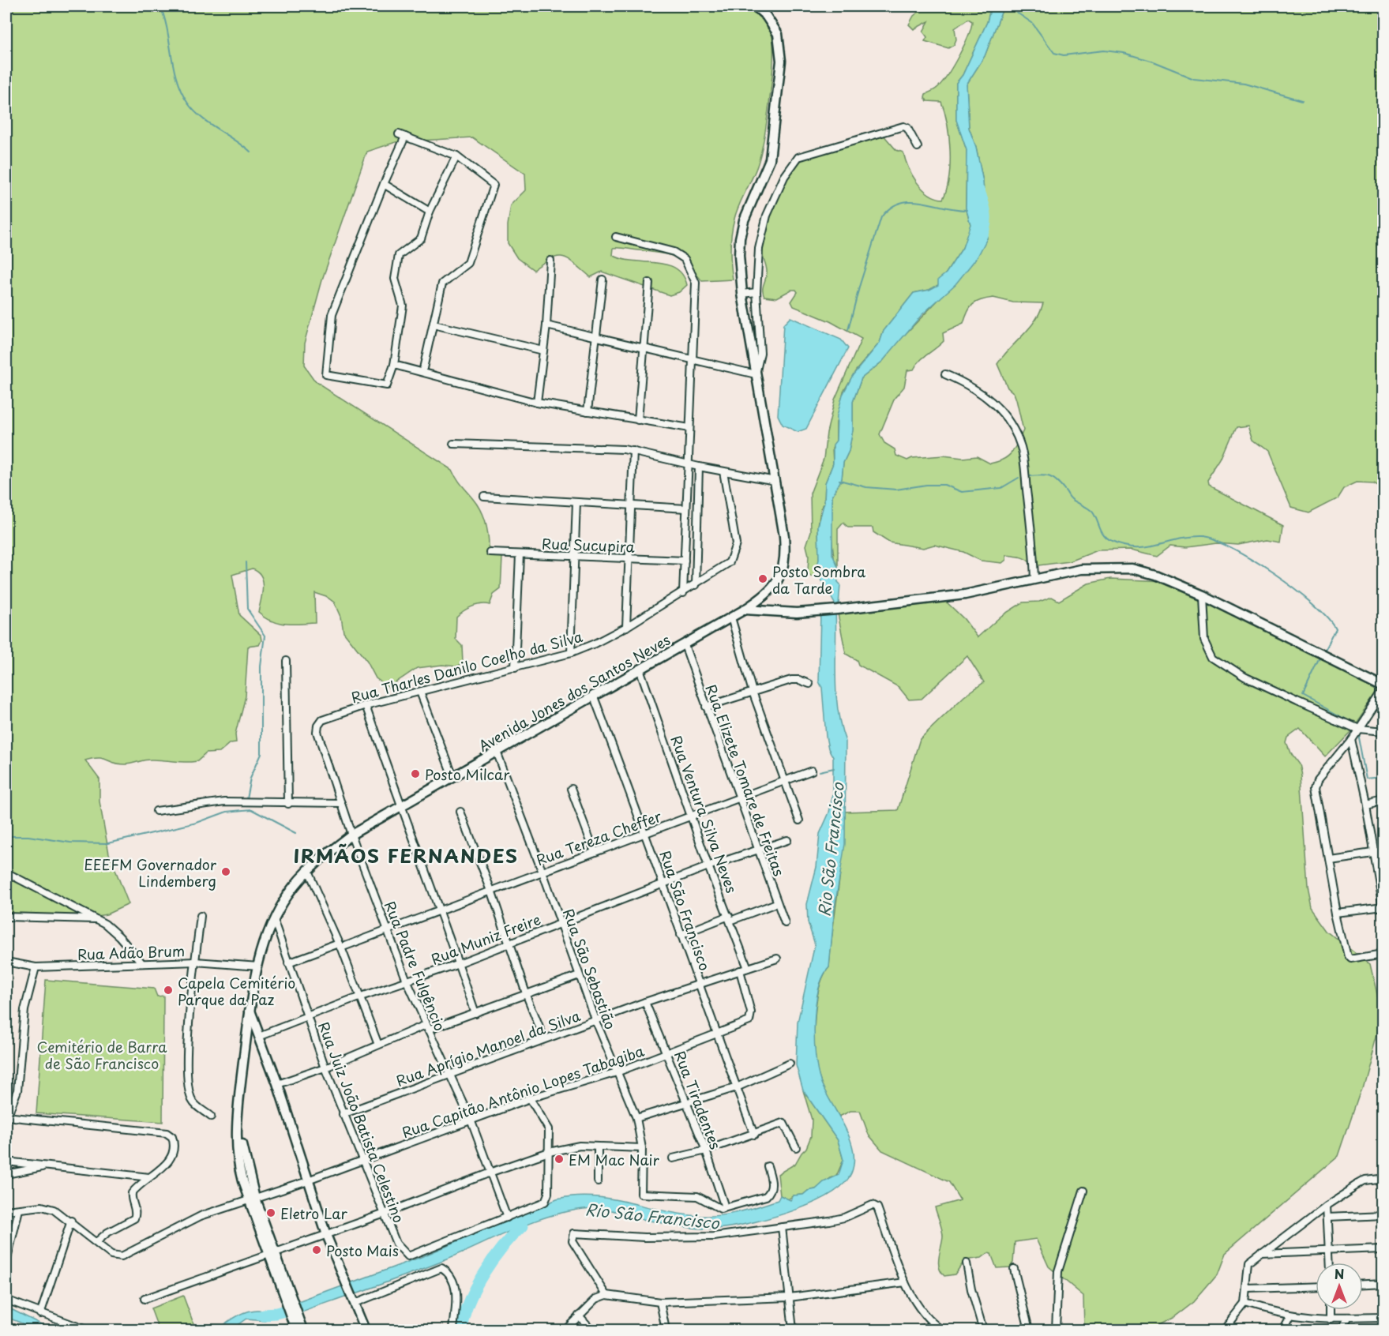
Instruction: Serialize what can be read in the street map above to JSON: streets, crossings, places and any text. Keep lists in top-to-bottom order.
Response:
{
  "streets": {
    "main road": ["Avenida Jones dos Santos Neves"],
    "street": [
      "Rua Sucupira",
      "Rua Tharles Danilo Coelho da Silva",
      "Rua Elizete Tomare de Freitas",
      "Rua Ventura Silva Neves",
      "Rua Tereza Cheffer",
      "Rua São Francisco",
      "Rua Muniz Freire",
      "Rua Adão Brum",
      "Rua Padre Fulgêncio",
      "Rua São Sebastião",
      "Rua Aprígio Manoel da Silva",
      "Rua Capitão Antônio Lopes Tabagiba",
      "Rua Tiradentes",
      "Rua Juiz João Batista Celestino"
    ]
  },
  "crossings": [
    ["Rua Tharles Danilo Coelho da Silva", "Rua Padre Fulgêncio"],
    ["Avenida Jones dos Santos Neves", "Rua Elizete Tomare de Freitas"],
    ["Avenida Jones dos Santos Neves", "Rua Ventura Silva Neves"],
    ["Avenida Jones dos Santos Neves", "Rua São Francisco"],
    ["Avenida Jones dos Santos Neves", "Rua Adão Brum"],
    ["Avenida Jones dos Santos Neves", "Rua Padre Fulgêncio"],
    ["Avenida Jones dos Santos Neves", "Rua São Sebastião"],
    ["Avenida Jones dos Santos Neves", "Rua Capitão Antônio Lopes Tabagiba"],
    ["Avenida Jones dos Santos Neves", "Rua Juiz João Batista Celestino"],
    ["Rua Elizete Tomare de Freitas", "Rua Tereza Cheffer"],
    ["Rua Elizete Tomare de Freitas", "Rua Muniz Freire"],
    ["Rua Ventura Silva Neves", "Rua Tereza Cheffer"],
    ["Rua Ventura Silva Neves", "Rua Muniz Freire"],
    ["Rua Ventura Silva Neves", "Rua Aprígio Manoel da Silva"],
    ["Rua Tereza Cheffer", "Rua São Francisco"],
    ["Rua Tereza Cheffer", "Rua Padre Fulgêncio"],
    ["Rua Tereza Cheffer", "Rua São Sebastião"],
    ["Rua Tereza Cheffer", "Rua Juiz João Batista Celestino"],
    ["Rua São Francisco", "Rua Muniz Freire"],
    ["Rua São Francisco", "Rua Aprígio Manoel da Silva"],
    ["Rua São Francisco", "Rua Capitão Antônio Lopes Tabagiba"],
    ["Rua Muniz Freire", "Rua Padre Fulgêncio"],
    ["Rua Muniz Freire", "Rua São Sebastião"],
    ["Rua Muniz Freire", "Rua Juiz João Batista Celestino"],
    ["Rua Padre Fulgêncio", "Rua Aprígio Manoel da Silva"],
    ["Rua Padre Fulgêncio", "Rua Capitão Antônio Lopes Tabagiba"],
    ["Rua Padre Fulgêncio", "Rua Juiz João Batista Celestino"],
    ["Rua São Sebastião", "Rua Aprígio Manoel da Silva"],
    ["Rua São Sebastião", "Rua Capitão Antônio Lopes Tabagiba"],
    ["Rua São Sebastião", "Rua Tiradentes"],
    ["Rua Aprígio Manoel da Silva", "Rua Capitão Antônio Lopes Tabagiba"],
    ["Rua Aprígio Manoel da Silva", "Rua Tiradentes"],
    ["Rua Aprígio Manoel da Silva", "Rua Juiz João Batista Celestino"],
    ["Rua Capitão Antônio Lopes Tabagiba", "Rua Tiradentes"],
    ["Rua Capitão Antônio Lopes Tabagiba", "Rua Juiz João Batista Celestino"]
  ],
  "districts": ["IRMÃOS FERNANDES"],
  "water": ["Rio São Francisco"],
  "parks": ["Cemitério de Barra de São Francisco"],
  "places": [
    "Posto Sombra da Tarde",
    "Posto Milcar",
    "EEEFM Governador Lindemberg",
    "Capela Cemitério Parque da Paz",
    "EM Mac Nair",
    "Eletro Lar",
    "Posto Mais"
  ],
  "north": "top"
}
